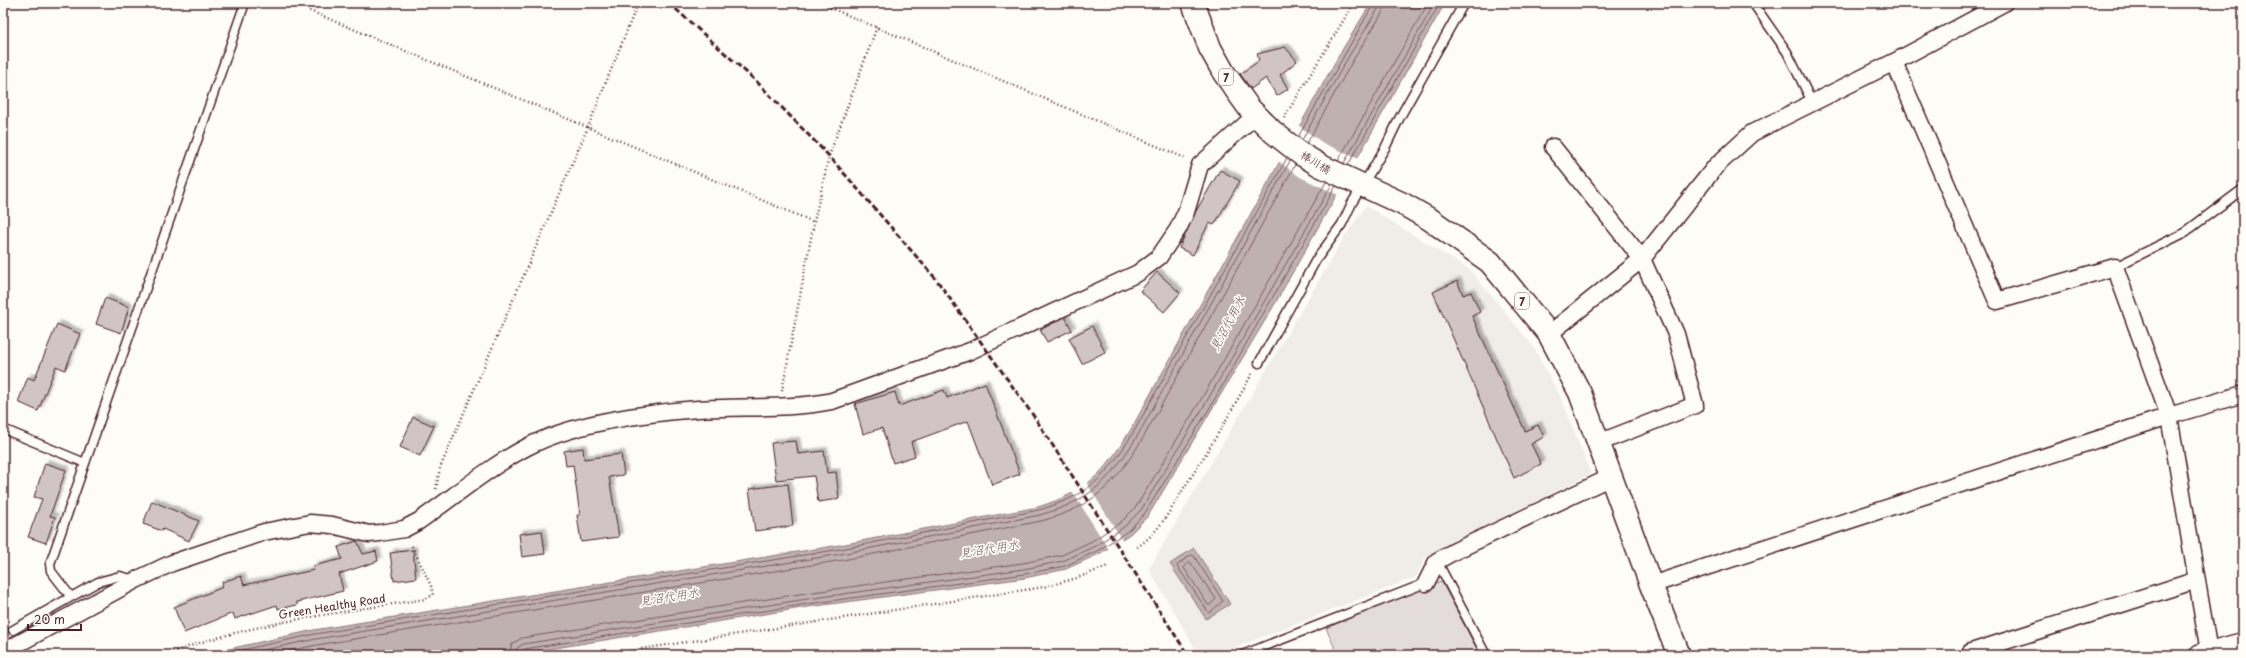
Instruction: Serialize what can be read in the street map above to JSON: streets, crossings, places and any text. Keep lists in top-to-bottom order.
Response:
{
  "streets": {
    "main road": ["7", "棒川橋"],
    "path": ["Green Healthy Road"]
  },
  "crossings": [
    ["7", "棒川橋"]
  ],
  "water": ["見沼代用水"],
  "scale_bar": "20 m"
}
